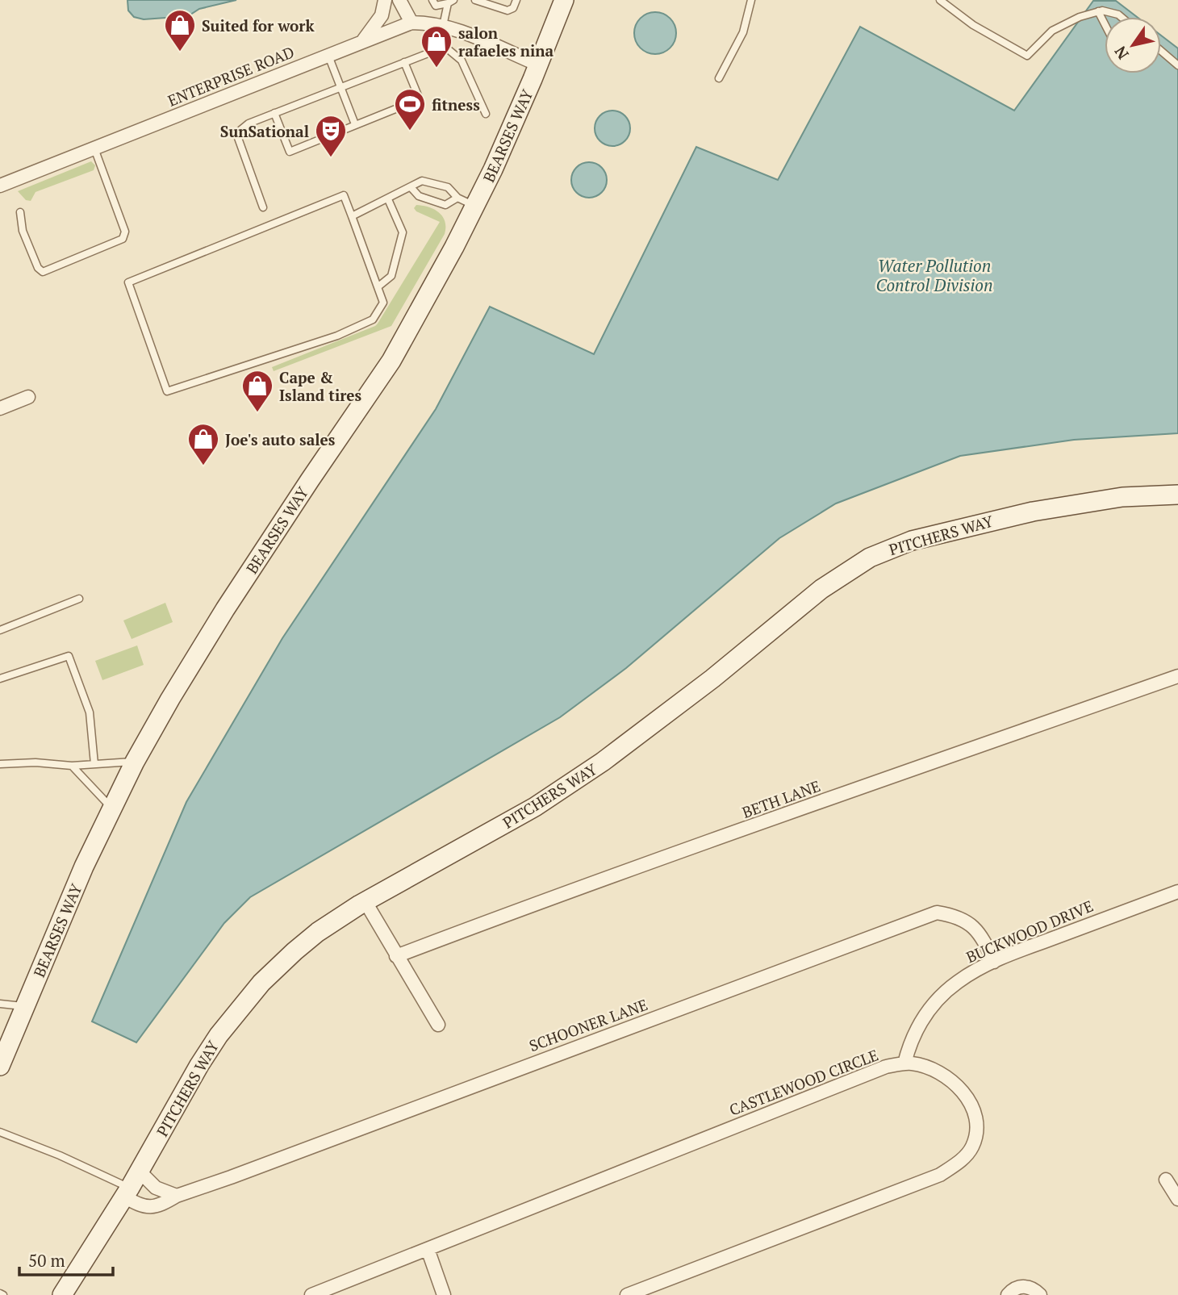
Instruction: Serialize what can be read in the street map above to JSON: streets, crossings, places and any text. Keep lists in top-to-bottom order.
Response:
{
  "streets": {
    "main road": ["BEARSES WAY", "PITCHERS WAY"],
    "street": [
      "ENTERPRISE ROAD",
      "BETH LANE",
      "BUCKWOOD DRIVE",
      "SCHOONER LANE",
      "CASTLEWOOD CIRCLE"
    ]
  },
  "crossings": [
    ["ENTERPRISE ROAD", "BEARSES WAY"],
    ["PITCHERS WAY", "SCHOONER LANE"],
    ["BUCKWOOD DRIVE", "SCHOONER LANE"],
    ["BUCKWOOD DRIVE", "CASTLEWOOD CIRCLE"]
  ],
  "water": ["Water Pollution Control Division"],
  "places": {
    "shop": [
      "Suited for work",
      "salon rafaeles nina",
      "Cape & Island tires",
      "Joe's auto sales"
    ],
    "sports": ["fitness"],
    "theatre": ["SunSational"]
  },
  "scale_bar": "50 m",
  "north": "bottom left"
}
